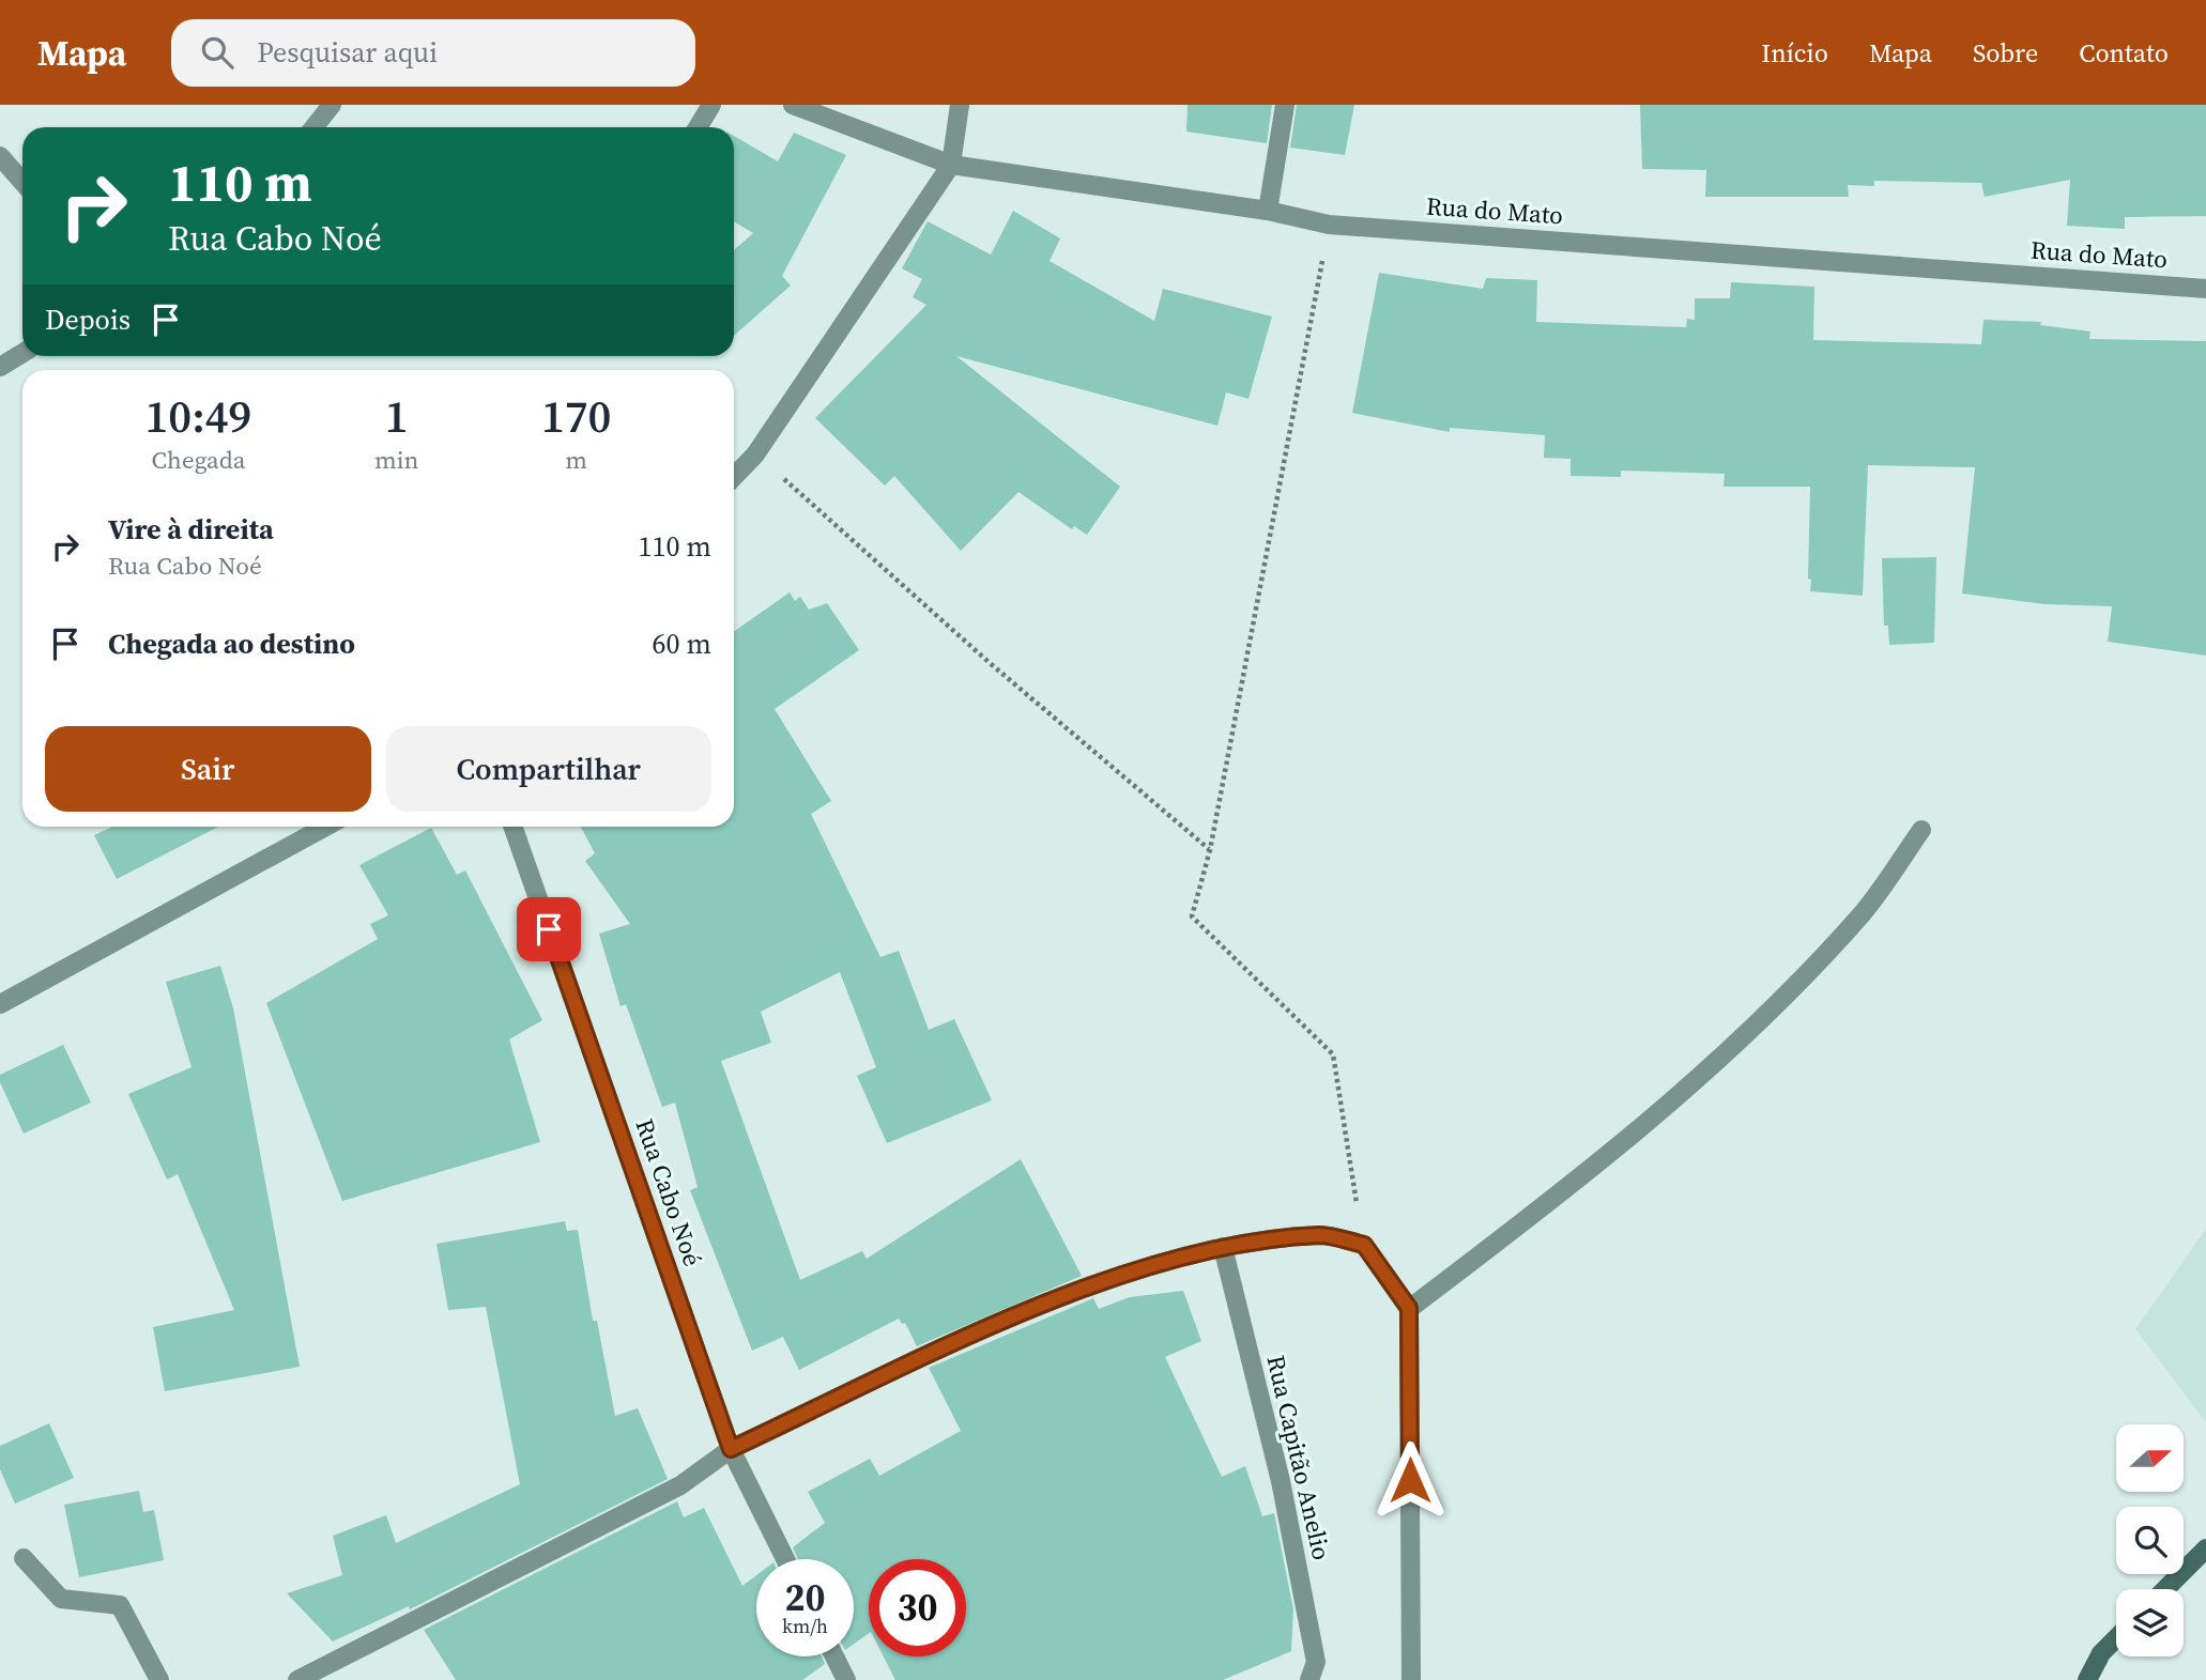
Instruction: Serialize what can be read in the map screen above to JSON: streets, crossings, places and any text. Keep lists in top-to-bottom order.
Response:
{
  "streets": {
    "street": ["Rua do Mato", "Rua Cabo Noé", "Rua Capitão Anelio"]
  },
  "north": "right",
  "page": {
    "header": "Mapa",
    "search": "Pesquisar aqui",
    "nav": [
      "Início",
      "Mapa",
      "Sobre",
      "Contato"
    ],
    "turn": ["110 m", "Rua Cabo Noé"],
    "then": "Depois",
    "eta": [
      "10:49",
      "Chegada",
      "1",
      "min",
      "170",
      "m"
    ],
    "list": [
      {
        "name": "Vire à direita",
        "note": "Rua Cabo Noé",
        "value": "110 m"
      },
      {
        "name": "Chegada ao destino",
        "value": "60 m"
      }
    ],
    "buttons": ["Sair", "Compartilhar"],
    "speed": "20 km/h",
    "limit": "30"
  }
}
